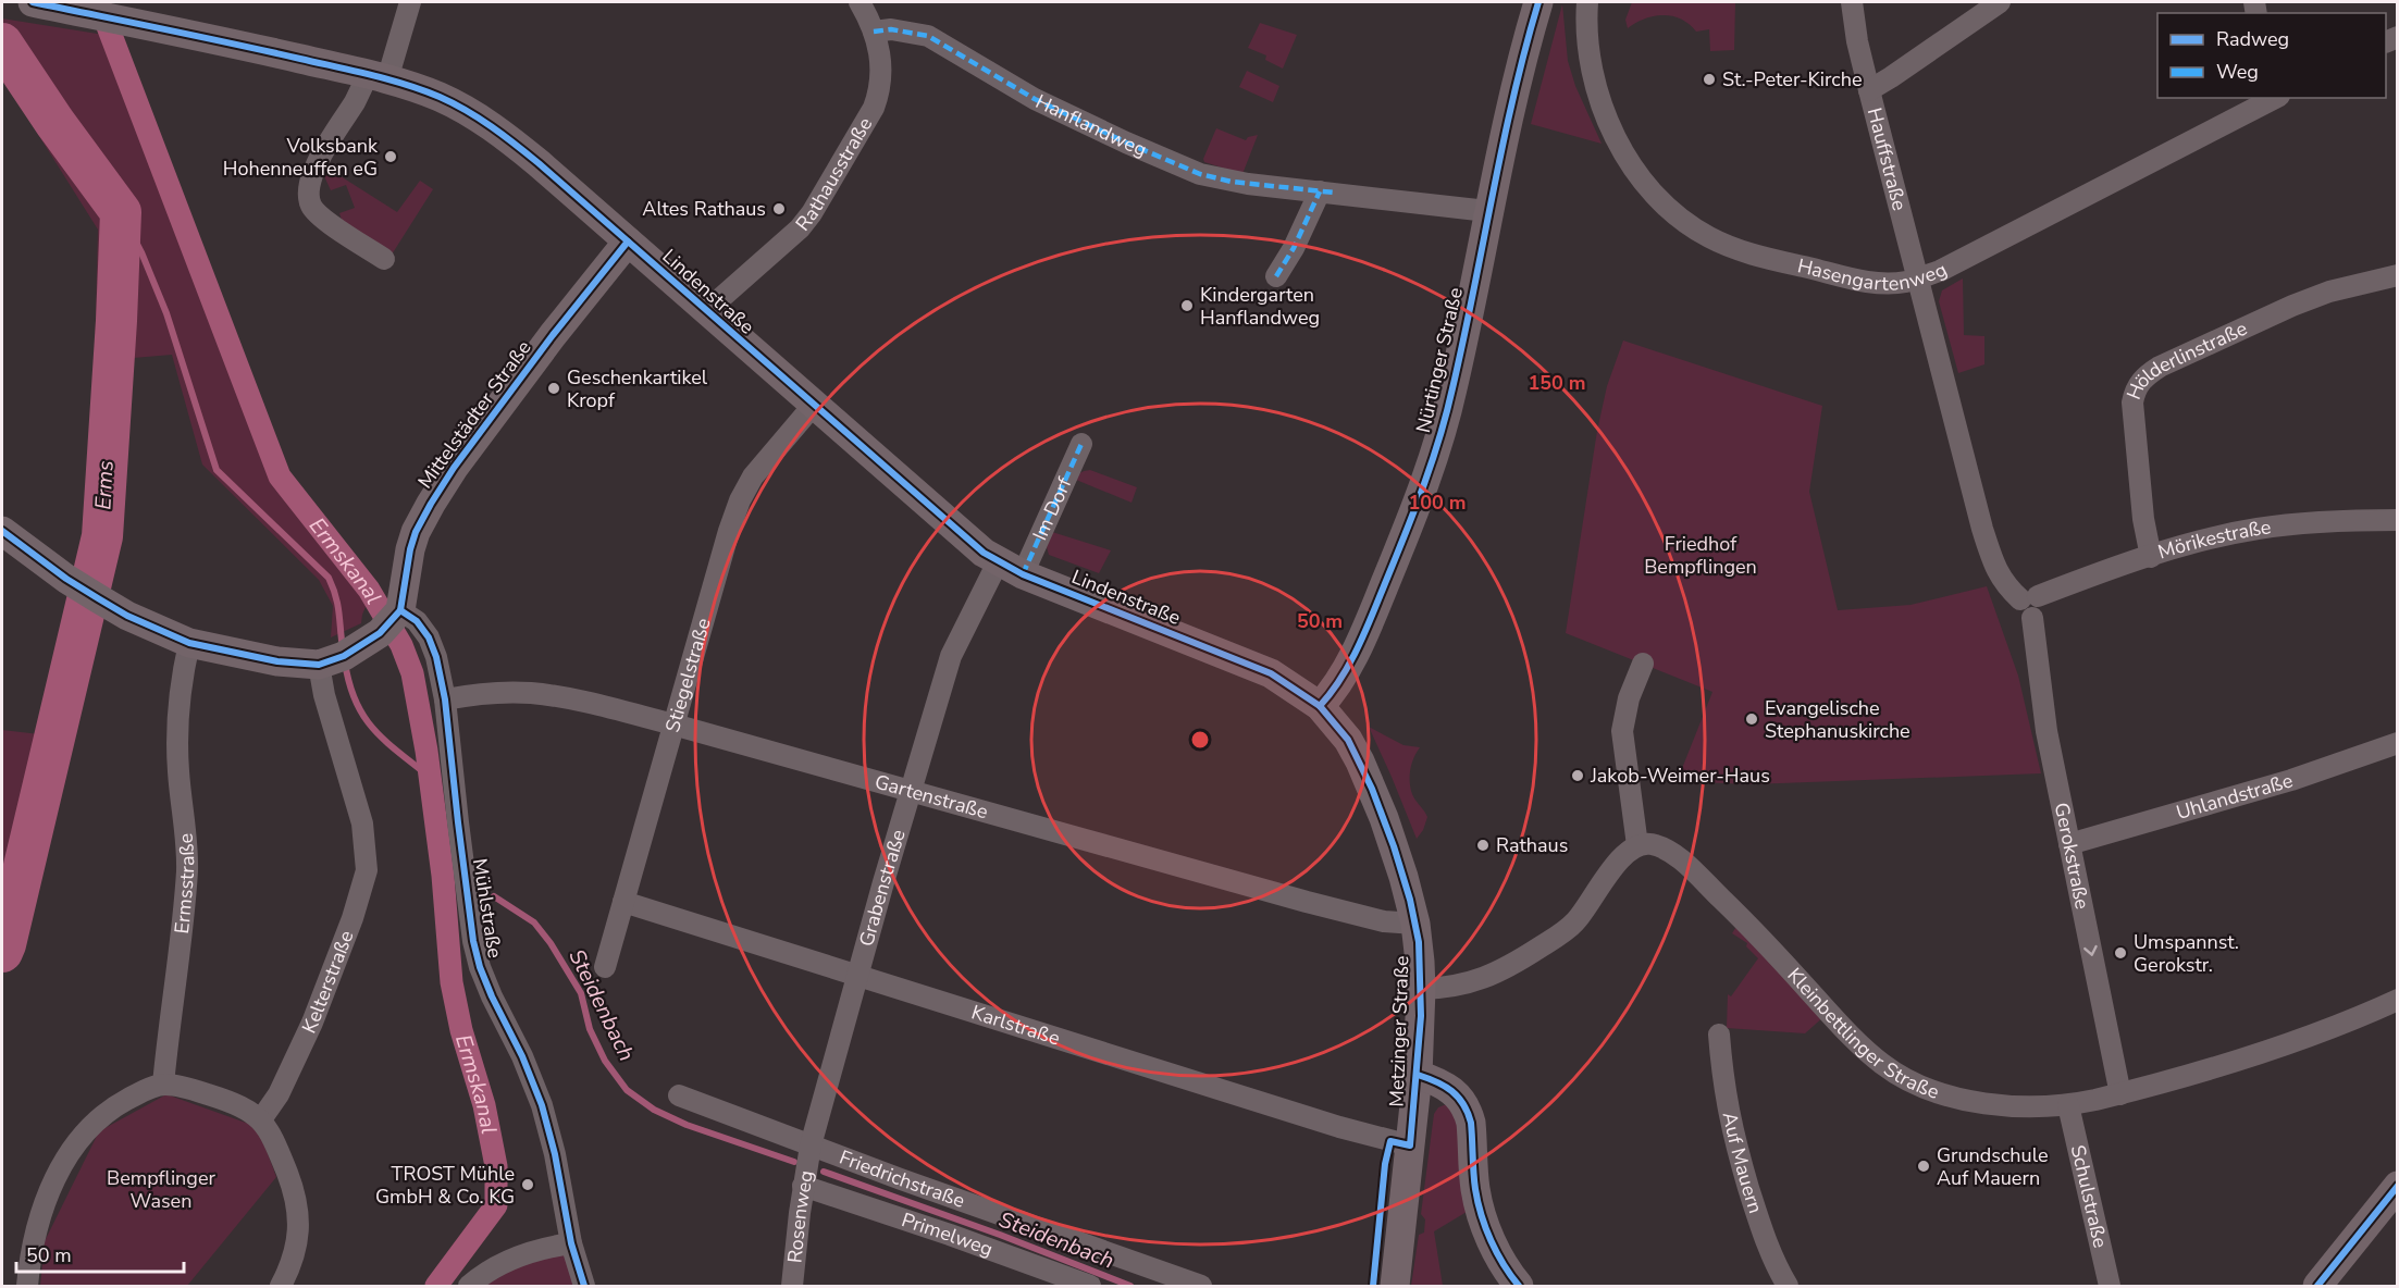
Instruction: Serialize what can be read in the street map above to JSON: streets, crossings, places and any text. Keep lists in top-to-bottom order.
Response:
{
  "streets": {
    "street": [
      "Hanflandweg",
      "Hauffstraße",
      "Rathausstraße",
      "Hasengartenweg",
      "Lindenstraße",
      "Nürtinger Straße",
      "Hölderlinstraße",
      "Mittelstädter Straße",
      "Im Dorf",
      "Mörikestraße",
      "Stiegelstraße",
      "Uhlandstraße",
      "Gartenstraße",
      "Gerokstraße",
      "Ermsstraße",
      "Grabenstraße",
      "Mühlstraße",
      "Kelterstraße",
      "Karlstraße",
      "Kleinbettlinger Straße",
      "Metzinger Straße",
      "Auf Mauern",
      "Friedrichstraße",
      "Schulstraße",
      "Rosenweg",
      "Primelweg"
    ]
  },
  "crossings": [
    ["Hanflandweg", "Rathausstraße"],
    ["Hanflandweg", "Nürtinger Straße"],
    ["Hauffstraße", "Hasengartenweg"],
    ["Rathausstraße", "Lindenstraße"],
    ["Lindenstraße", "Nürtinger Straße"],
    ["Lindenstraße", "Mittelstädter Straße"],
    ["Lindenstraße", "Im Dorf"],
    ["Lindenstraße", "Stiegelstraße"],
    ["Lindenstraße", "Grabenstraße"],
    ["Lindenstraße", "Metzinger Straße"],
    ["Nürtinger Straße", "Metzinger Straße"],
    ["Hölderlinstraße", "Mörikestraße"],
    ["Mittelstädter Straße", "Mühlstraße"],
    ["Im Dorf", "Grabenstraße"],
    ["Mörikestraße", "Gerokstraße"],
    ["Stiegelstraße", "Gartenstraße"],
    ["Stiegelstraße", "Karlstraße"],
    ["Uhlandstraße", "Gerokstraße"],
    ["Gartenstraße", "Grabenstraße"],
    ["Gartenstraße", "Mühlstraße"],
    ["Gartenstraße", "Metzinger Straße"],
    ["Gerokstraße", "Kleinbettlinger Straße"],
    ["Grabenstraße", "Karlstraße"],
    ["Grabenstraße", "Friedrichstraße"],
    ["Grabenstraße", "Rosenweg"],
    ["Karlstraße", "Metzinger Straße"],
    ["Kleinbettlinger Straße", "Schulstraße"],
    ["Friedrichstraße", "Rosenweg"],
    ["Rosenweg", "Primelweg"]
  ],
  "one_way": ["Gerokstraße"],
  "water": ["Erms", "Ermskanal", "Steidenbach"],
  "parks": ["Friedhof Bempflingen", "Bempflinger Wasen"],
  "places": [
    "St.-Peter-Kirche",
    "Volksbank Hohenneuffen eG",
    "Altes Rathaus",
    "Kindergarten Hanflandweg",
    "Geschenkartikel Kropf",
    "Evangelische Stephanuskirche",
    "Jakob-Weimer-Haus",
    "Rathaus",
    "Umspannst. Gerokstr.",
    "Grundschule Auf Mauern",
    "TROST Mühle GmbH & Co. KG"
  ],
  "legend": ["Radweg", "Weg"],
  "scale_bar": "50 m",
  "rings": ["150 m", "100 m", "50 m"]
}
